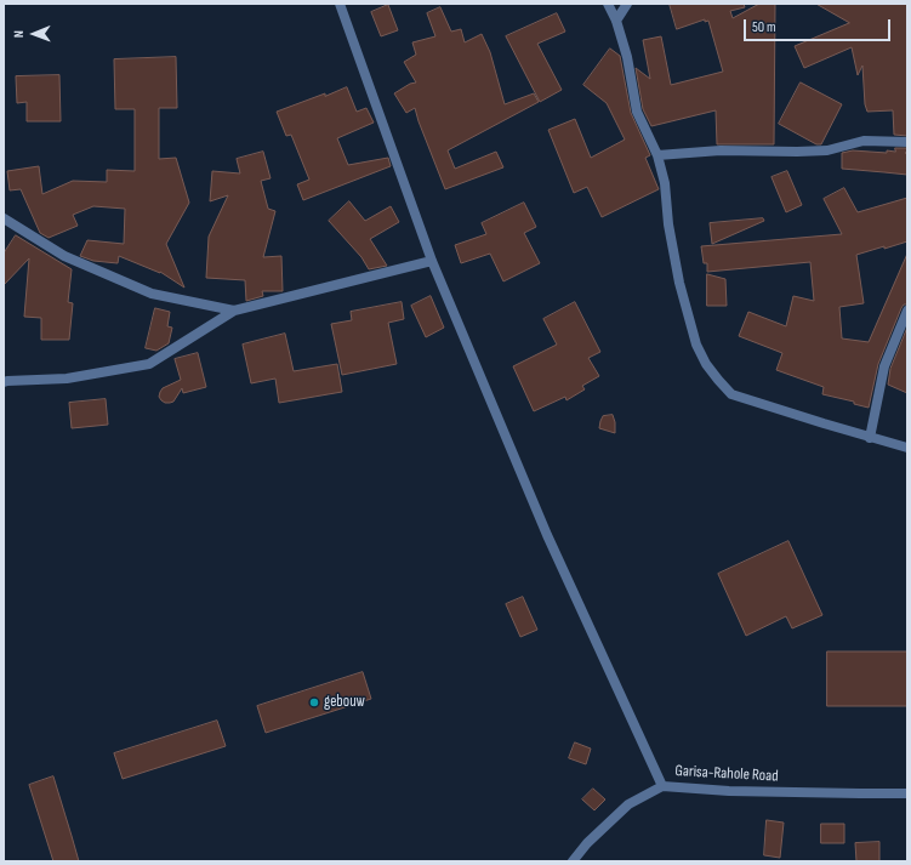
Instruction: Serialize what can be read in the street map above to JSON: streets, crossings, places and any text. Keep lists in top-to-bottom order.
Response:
{
  "streets": {
    "street": ["Garisa-Rahole Road"]
  },
  "places": ["gebouw"],
  "scale_bar": "50 m",
  "north": "left"
}
